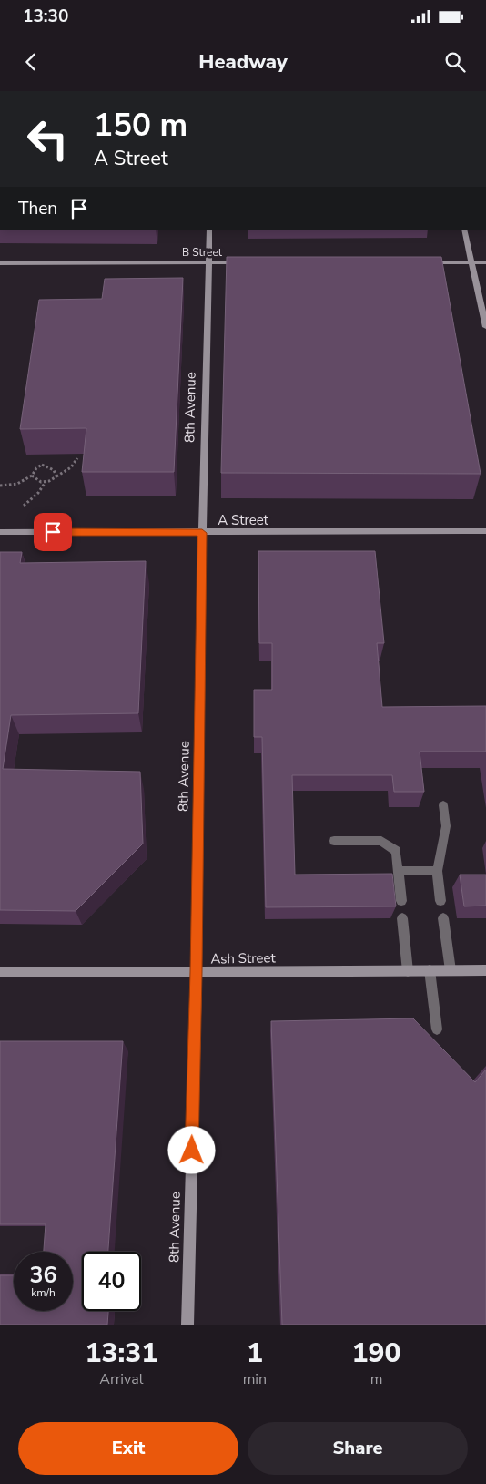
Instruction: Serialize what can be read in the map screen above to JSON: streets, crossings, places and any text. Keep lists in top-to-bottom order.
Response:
{
  "streets": {
    "street": [
      "B Street",
      "8th Avenue",
      "A Street",
      "Ash Street"
    ]
  },
  "crossings": [
    ["B Street", "8th Avenue"],
    ["8th Avenue", "A Street"],
    ["8th Avenue", "Ash Street"]
  ],
  "page": {
    "status": "13:30",
    "header": "Headway",
    "turn": ["150 m", "A Street"],
    "then": "Then",
    "speed": "36 km/h",
    "limit": "40",
    "eta": [
      "13:31",
      "Arrival",
      "1",
      "min",
      "190",
      "m"
    ],
    "buttons": ["Exit", "Share"]
  }
}
